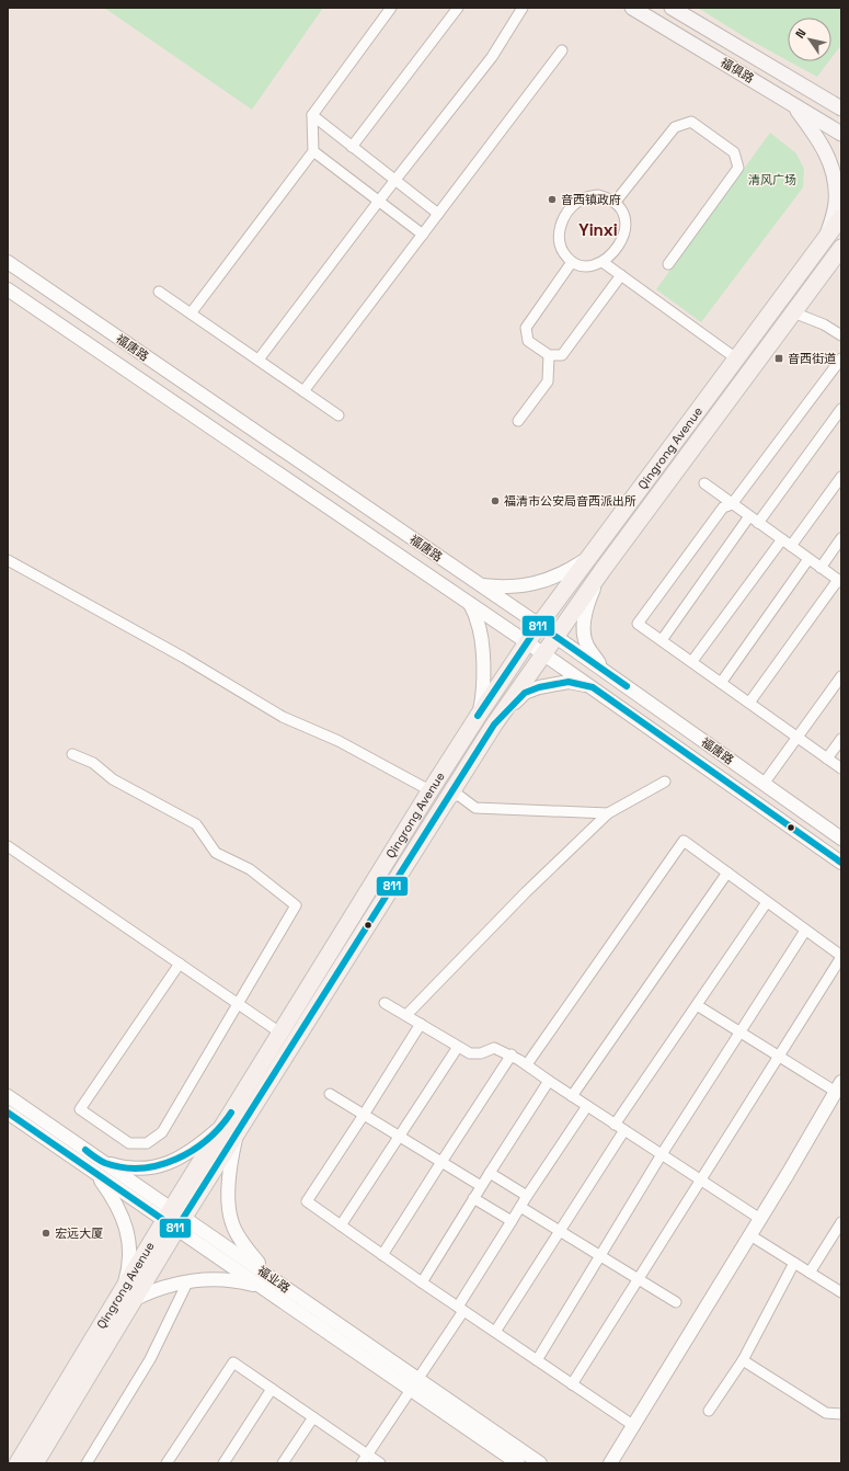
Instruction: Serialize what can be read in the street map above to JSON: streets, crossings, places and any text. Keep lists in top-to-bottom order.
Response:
{
  "streets": {
    "main road": ["福俱路", "Qingrong Avenue"],
    "street": ["福唐路", "福业路"]
  },
  "crossings": [
    ["福唐路", "Qingrong Avenue"],
    ["Qingrong Avenue", "福业路"]
  ],
  "districts": ["Yinxi"],
  "parks": ["清风广场"],
  "places": {
    "other": ["音西镇政府", "福清市公安局音西派出所", "宏远大厦"],
    "transit": ["音西街道"]
  },
  "lines": ["transit line 811"],
  "north": "top left"
}
